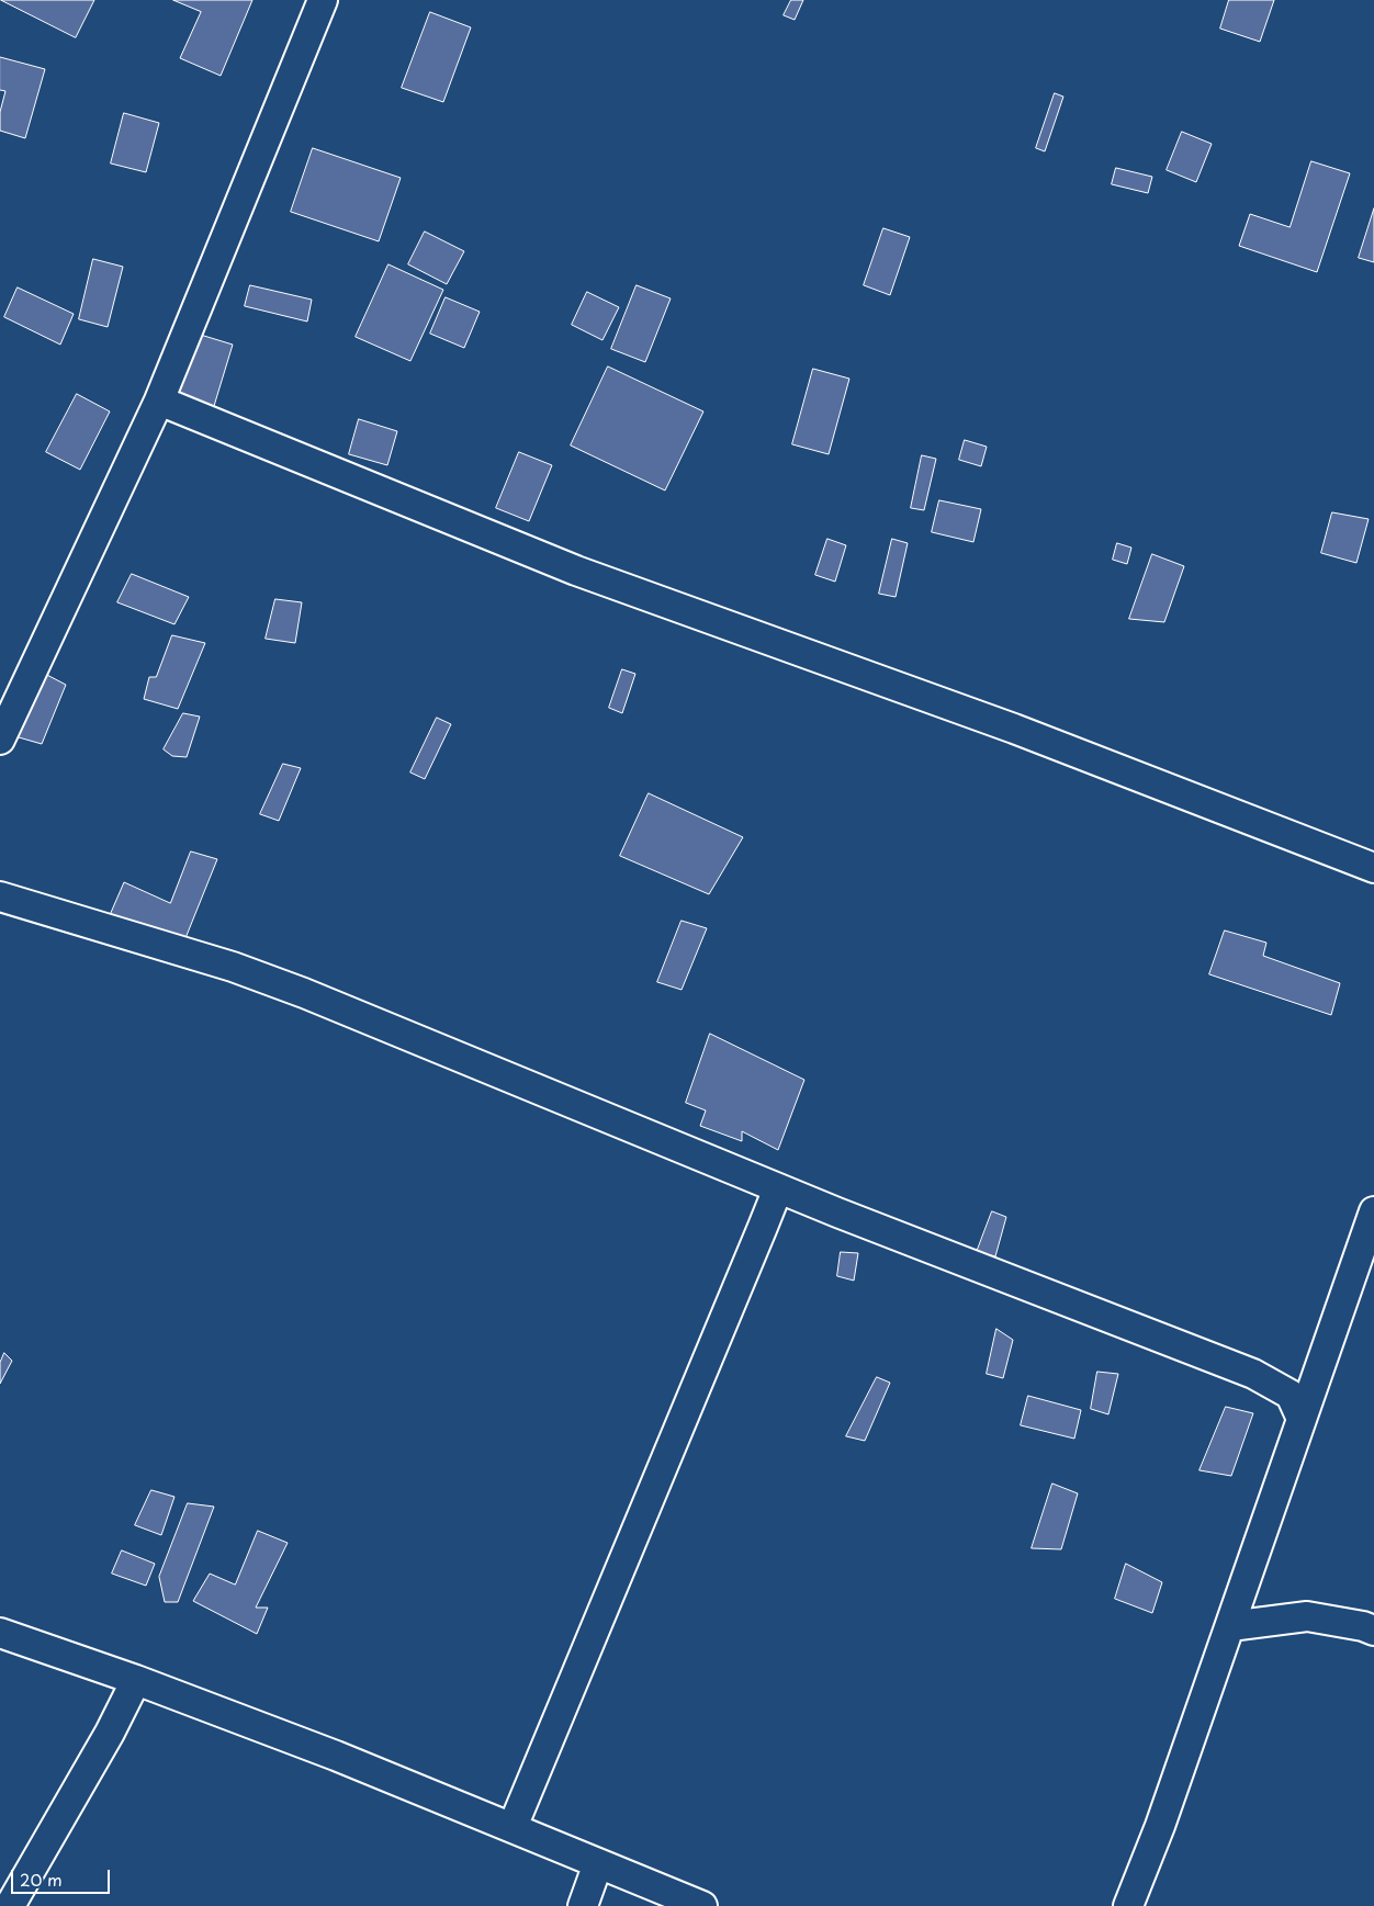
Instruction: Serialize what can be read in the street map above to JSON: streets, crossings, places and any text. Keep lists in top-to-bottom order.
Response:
{
  "scale_bar": "20 m"
}
